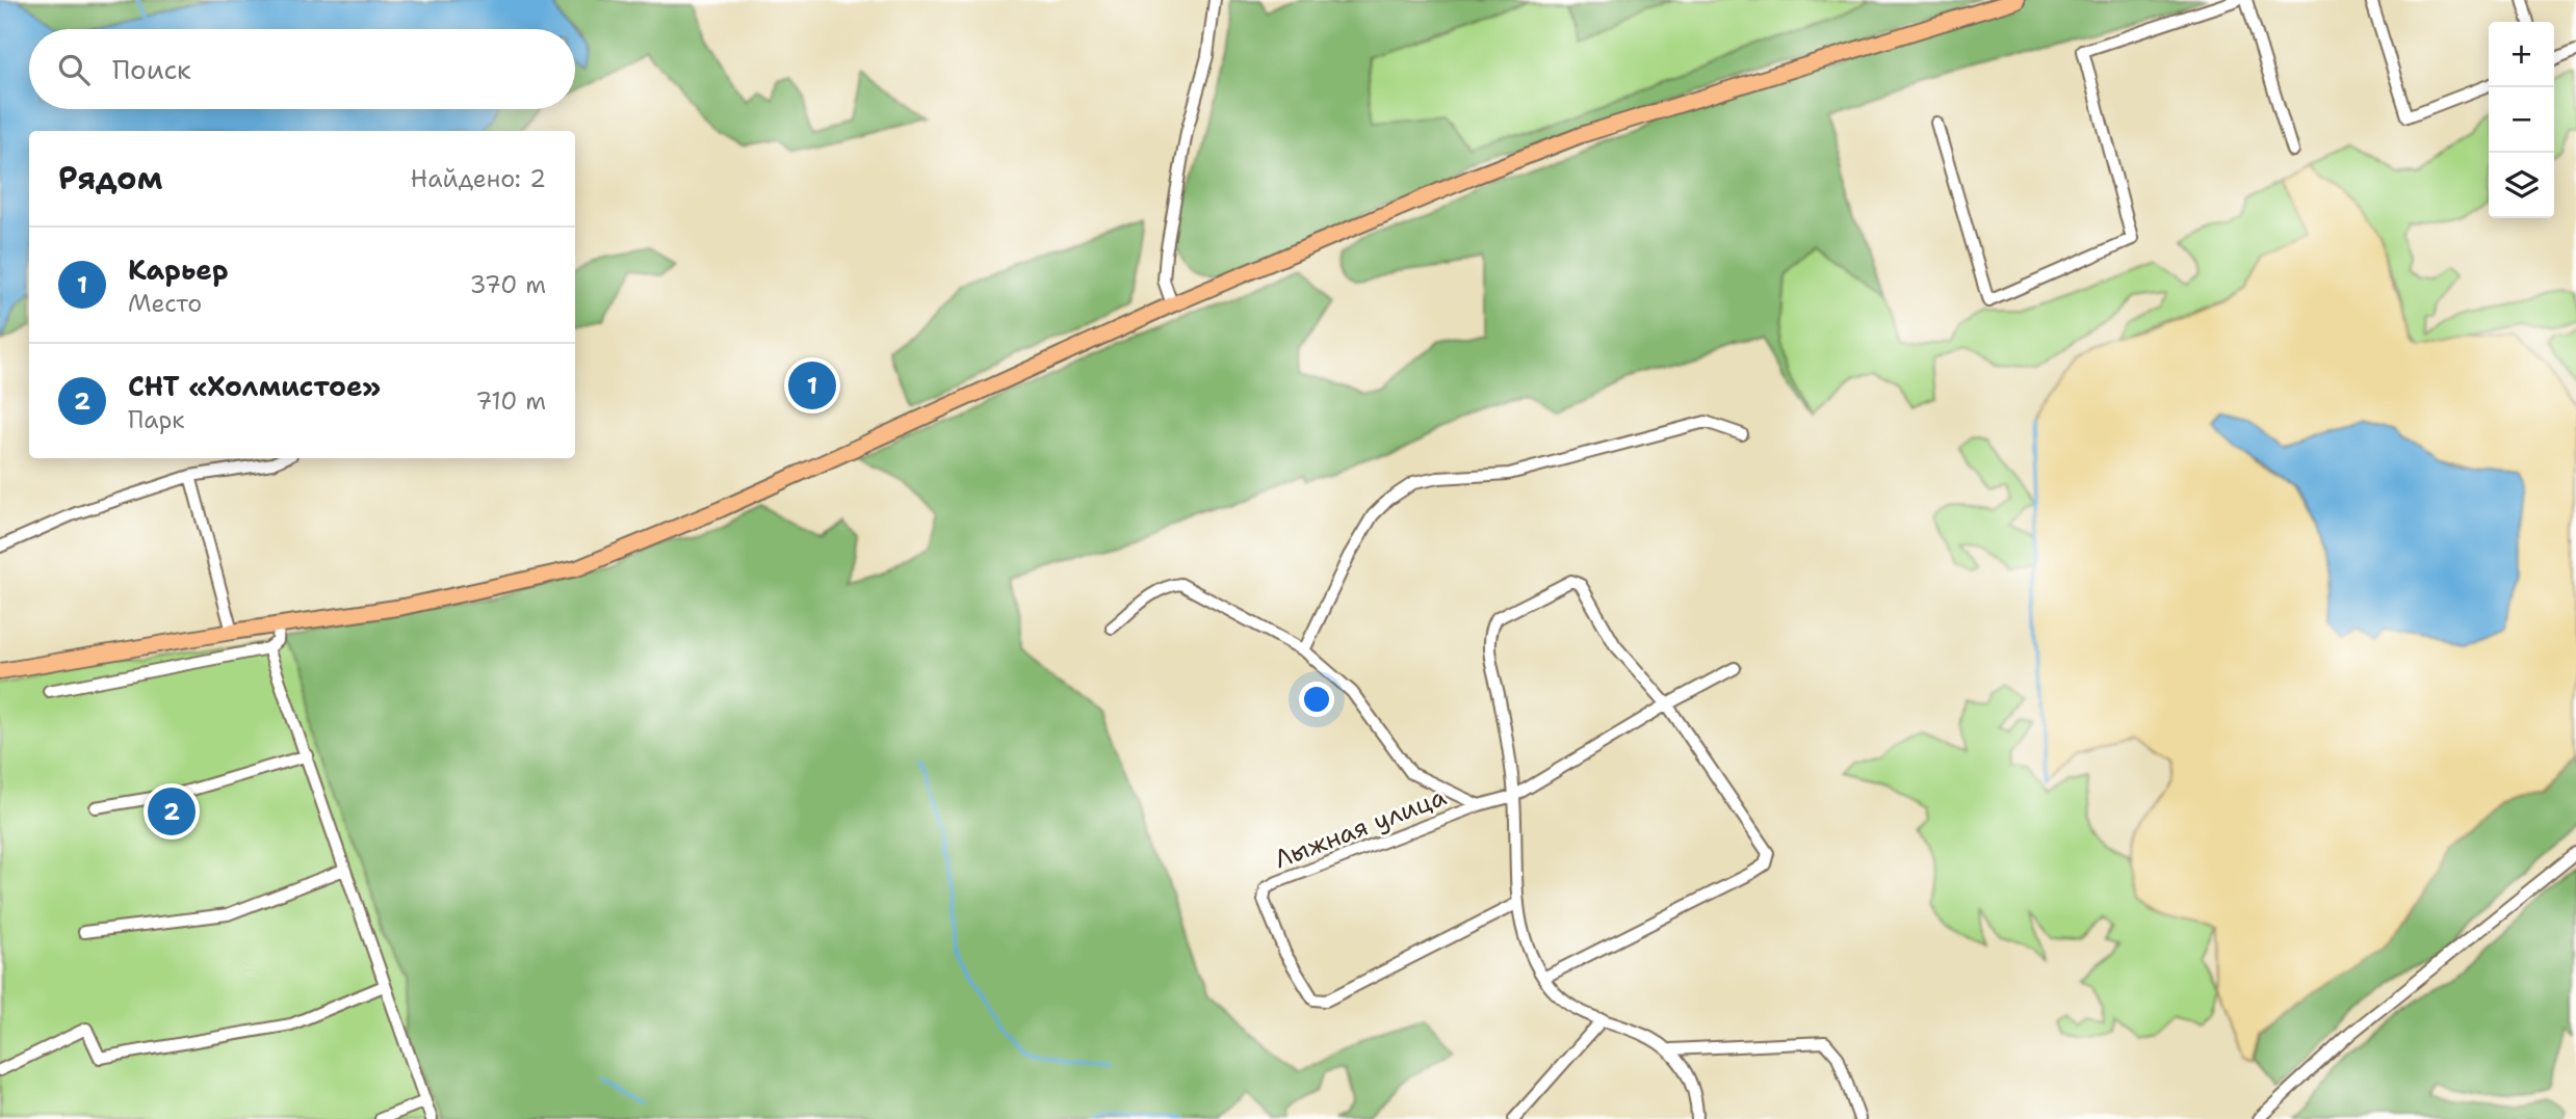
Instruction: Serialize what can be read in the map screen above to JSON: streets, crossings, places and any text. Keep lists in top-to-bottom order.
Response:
{
  "streets": {
    "street": ["Лыжная улица"]
  },
  "page": {
    "map_buttons": ["+", "−"],
    "search": "Поиск",
    "heading": ["Рядом", "Найдено: 2"],
    "list": [
      {
        "mark": "1",
        "name": "Карьер",
        "note": "Место",
        "value": "370 m"
      },
      {
        "mark": "2",
        "name": "СНТ «Холмистое»",
        "note": "Парк",
        "value": "710 m"
      }
    ],
    "pins": ["1", "2"]
  }
}
